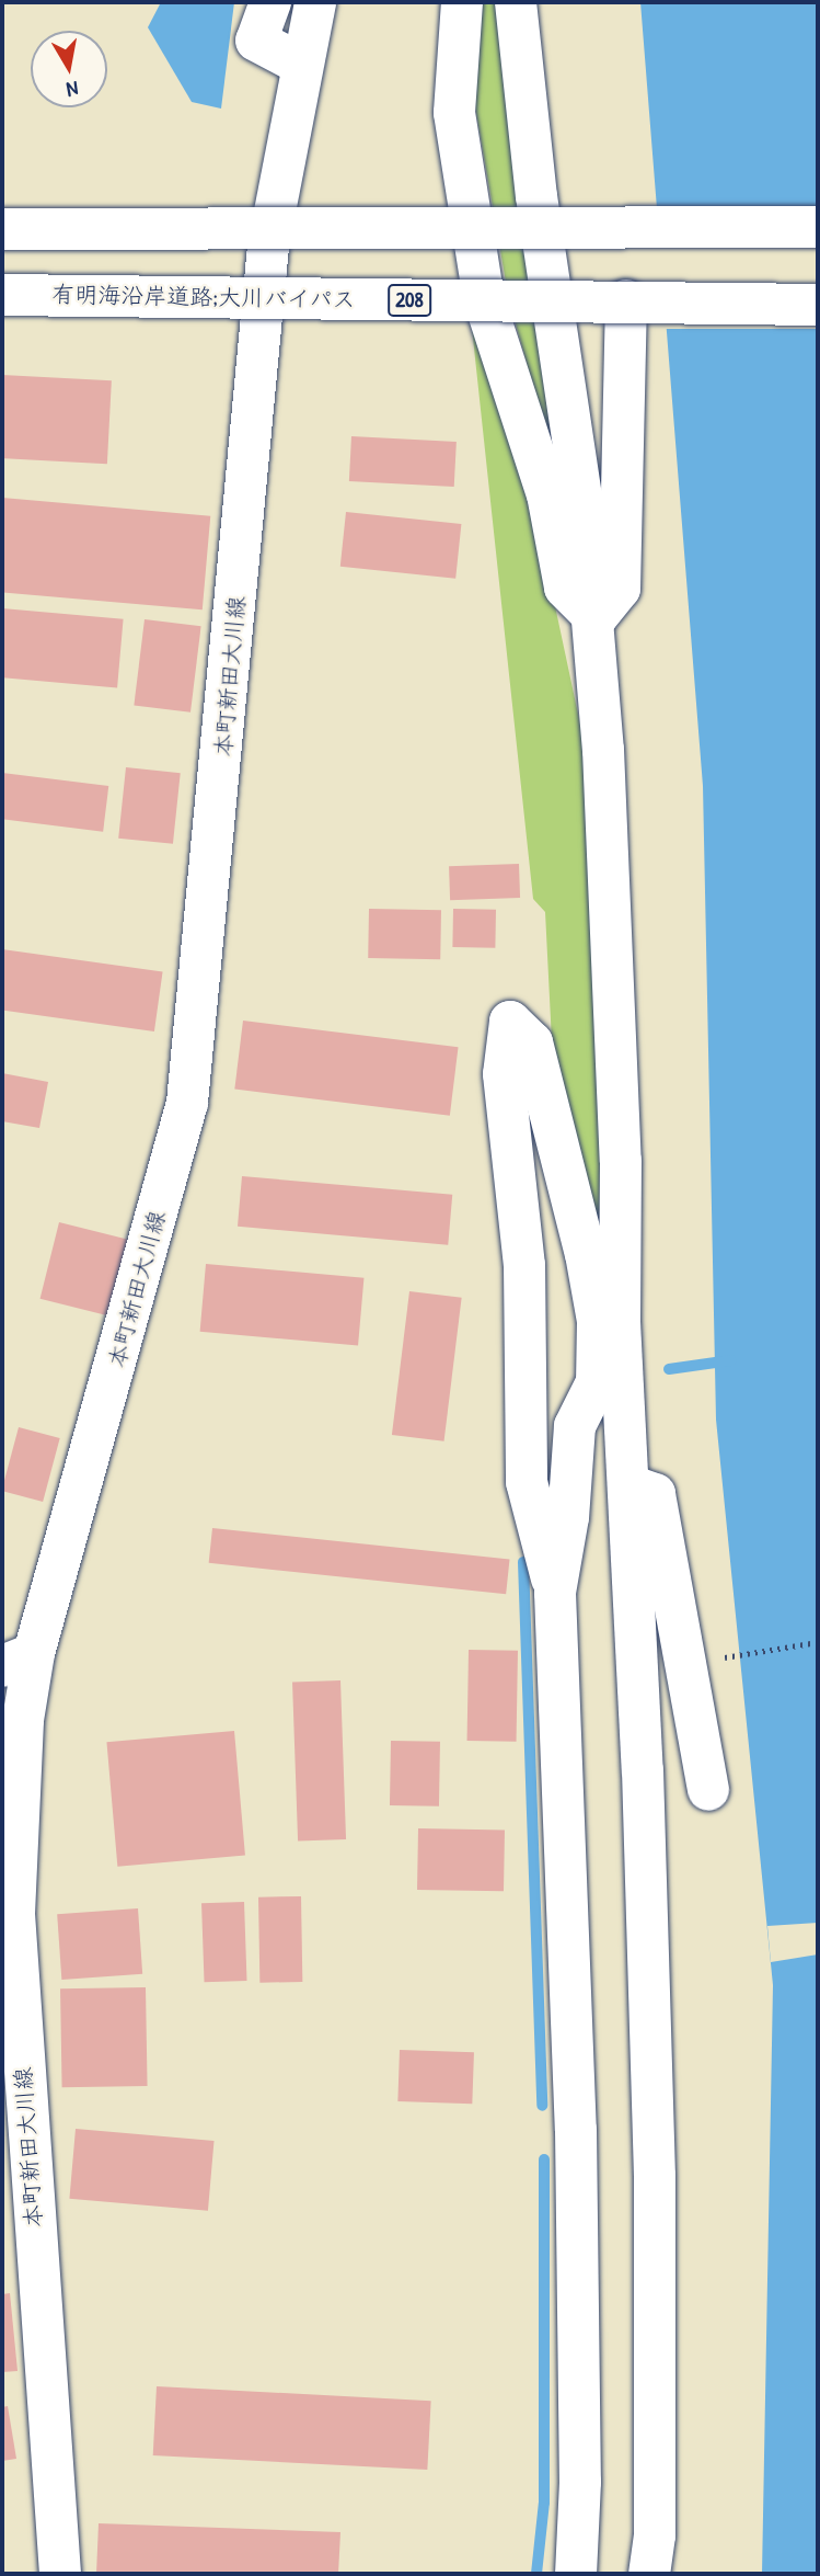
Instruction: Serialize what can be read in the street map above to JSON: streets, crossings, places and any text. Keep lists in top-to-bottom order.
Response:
{
  "streets": {
    "main road": ["有明海沿岸道路;大川バイパス", "208", "本町新田大川線"]
  },
  "north": "bottom"
}
